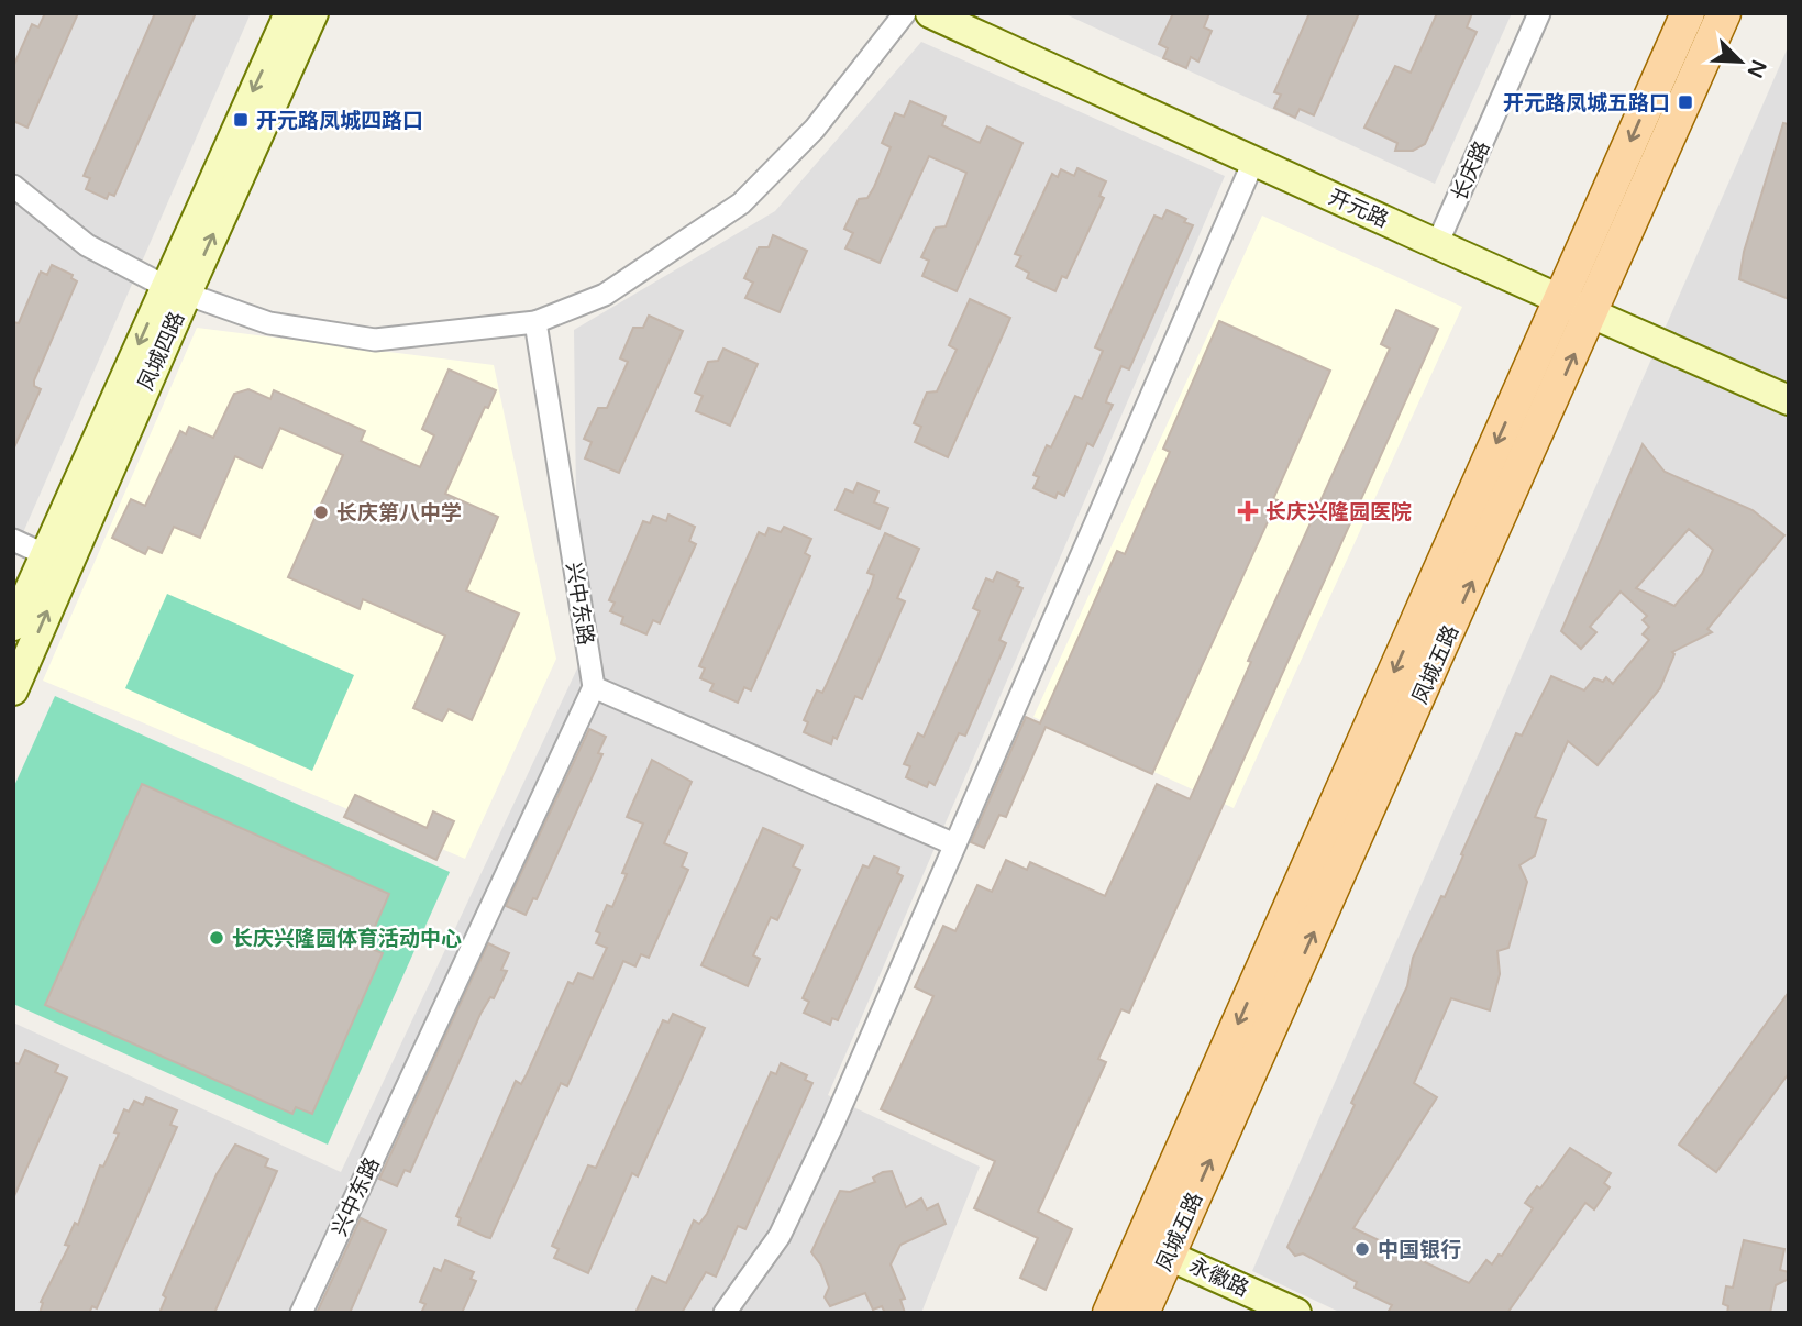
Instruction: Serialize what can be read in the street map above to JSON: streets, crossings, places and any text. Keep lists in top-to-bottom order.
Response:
{
  "streets": {
    "main road": ["凤城五路"],
    "street": [
      "长庆路",
      "开元路",
      "凤城四路",
      "兴中东路",
      "永徽路"
    ]
  },
  "crossings": [
    ["长庆路", "开元路"],
    ["开元路", "凤城五路"],
    ["凤城五路", "永徽路"]
  ],
  "places": {
    "transit": ["开元路凤城五路口", "开元路凤城四路口"],
    "health": ["长庆兴隆园医院"],
    "other": ["长庆第八中学", "长庆兴隆园体育活动中心", "中国银行"]
  },
  "north": "bottom right"
}
